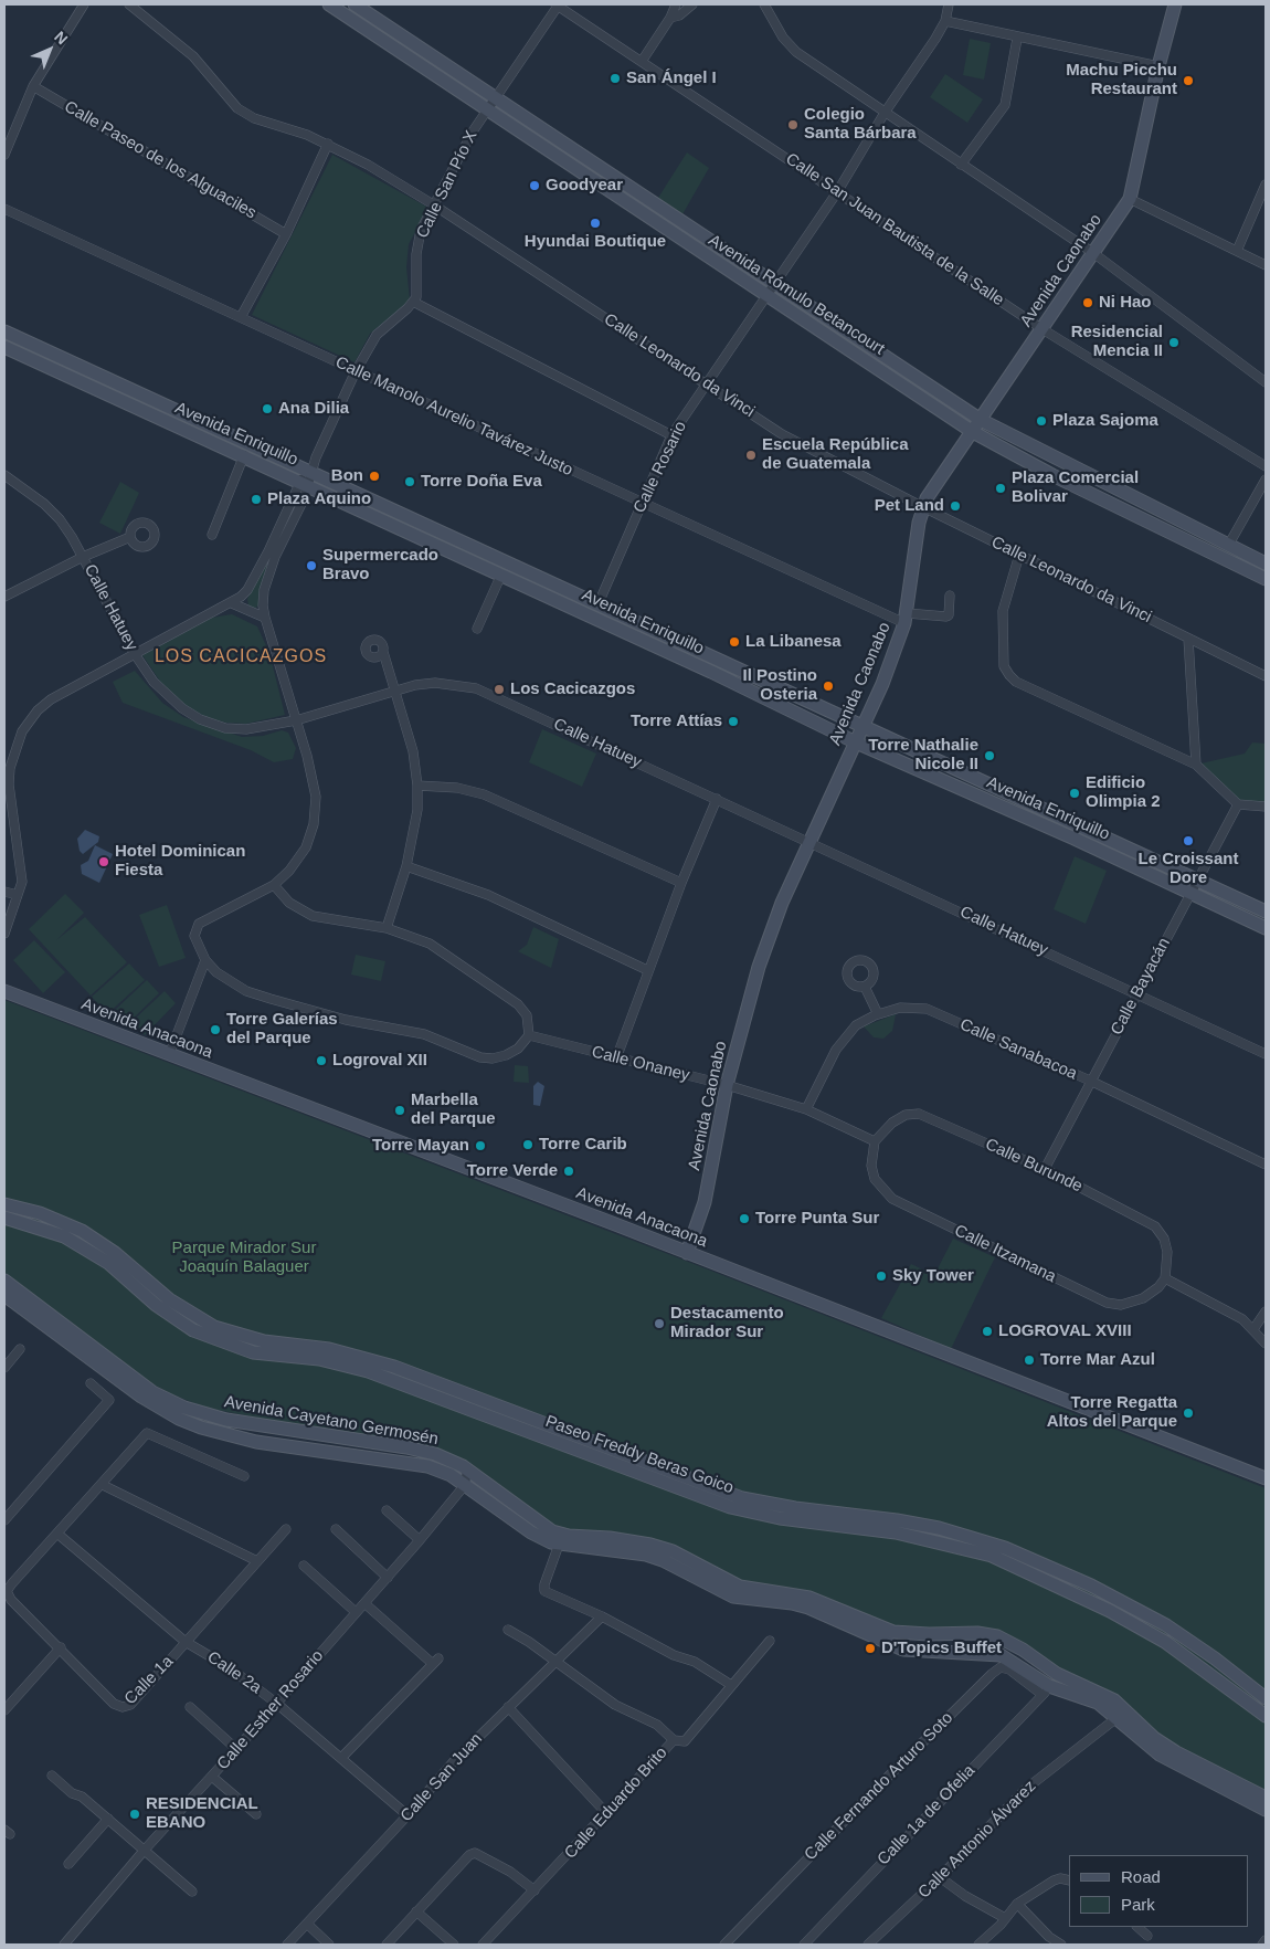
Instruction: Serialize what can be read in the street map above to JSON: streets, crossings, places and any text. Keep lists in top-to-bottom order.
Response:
{
  "streets": {
    "street": [
      "Calle Paseo de los Alguaciles",
      "Calle San Pío X",
      "Calle San Juan Bautista de la Salle",
      "Avenida Caonabo",
      "Avenida Rómulo Betancourt",
      "Calle Leonardo da Vinci",
      "Calle Manolo Aurelio Tavárez Justo",
      "Avenida Enriquillo",
      "Calle Rosario",
      "Calle Hatuey",
      "Calle Bayacán",
      "Avenida Anacaona",
      "Calle Sanabacoa",
      "Calle Onaney",
      "Calle Burunde",
      "Calle Itzamana",
      "Avenida Cayetano Germosén",
      "Paseo Freddy Beras Goico",
      "Calle 2a",
      "Calle 1a",
      "Calle Esther Rosario",
      "Calle San Juan",
      "Calle Fernando Arturo Soto",
      "Calle Eduardo Brito",
      "Calle 1a de Ofelia",
      "Calle Antonio Álvarez"
    ]
  },
  "crossings": [
    ["Calle San Pío X", "Calle San Juan Bautista de la Salle"],
    ["Calle San Pío X", "Avenida Rómulo Betancourt"],
    ["Calle San Pío X", "Calle Leonardo da Vinci"],
    ["Calle San Juan Bautista de la Salle", "Avenida Caonabo"],
    ["Calle San Juan Bautista de la Salle", "Calle Rosario"],
    ["Avenida Caonabo", "Avenida Rómulo Betancourt"],
    ["Avenida Caonabo", "Calle Leonardo da Vinci"],
    ["Avenida Caonabo", "Calle Manolo Aurelio Tavárez Justo"],
    ["Avenida Caonabo", "Avenida Enriquillo"],
    ["Avenida Caonabo", "Calle Hatuey"],
    ["Avenida Caonabo", "Avenida Anacaona"],
    ["Avenida Caonabo", "Calle Onaney"],
    ["Avenida Rómulo Betancourt", "Calle Rosario"],
    ["Calle Leonardo da Vinci", "Calle Rosario"],
    ["Calle Manolo Aurelio Tavárez Justo", "Calle Rosario"],
    ["Avenida Enriquillo", "Calle Rosario"],
    ["Avenida Enriquillo", "Calle Bayacán"],
    ["Calle Hatuey", "Calle Bayacán"],
    ["Calle Bayacán", "Calle Sanabacoa"],
    ["Calle Bayacán", "Calle Burunde"],
    ["Calle Sanabacoa", "Calle Onaney"],
    ["Calle Onaney", "Calle Burunde"],
    ["Calle Onaney", "Calle Itzamana"],
    ["Calle Burunde", "Calle Itzamana"],
    ["Avenida Cayetano Germosén", "Calle Esther Rosario"],
    ["Avenida Cayetano Germosén", "Calle Fernando Arturo Soto"],
    ["Avenida Cayetano Germosén", "Calle 1a de Ofelia"],
    ["Avenida Cayetano Germosén", "Calle Antonio Álvarez"],
    ["Calle 2a", "Calle 1a"],
    ["Calle 2a", "Calle Esther Rosario"],
    ["Calle 2a", "Calle San Juan"],
    ["Calle Fernando Arturo Soto", "Calle 1a de Ofelia"]
  ],
  "districts": ["LOS CACICAZGOS"],
  "parks": ["Parque Mirador Sur Joaquín Balaguer"],
  "places": [
    "San Ángel I",
    "Machu Picchu Restaurant",
    "Colegio Santa Bárbara",
    "Goodyear",
    "Hyundai Boutique",
    "Ni Hao",
    "Residencial Mencia II",
    "Ana Dilia",
    "Plaza Sajoma",
    "Escuela República de Guatemala",
    "Bon",
    "Torre Doña Eva",
    "Plaza Comercial Bolivar",
    "Plaza Aquino",
    "Pet Land",
    "Supermercado Bravo",
    "La Libanesa",
    "Il Postino Osteria",
    "Los Cacicazgos",
    "Torre Attías",
    "Torre Nathalie Nicole II",
    "Edificio Olimpia 2",
    "Le Croissant Dore",
    "Hotel Dominican Fiesta",
    "Torre Galerías del Parque",
    "Logroval XII",
    "Marbella del Parque",
    "Torre Carib",
    "Torre Mayan",
    "Torre Verde",
    "Torre Punta Sur",
    "Sky Tower",
    "Destacamento Mirador Sur",
    "LOGROVAL XVIII",
    "Torre Mar Azul",
    "Torre Regatta Altos del Parque",
    "D'Topics Buffet",
    "RESIDENCIAL EBANO"
  ],
  "legend": ["Road", "Park"],
  "north": "top right"
}
